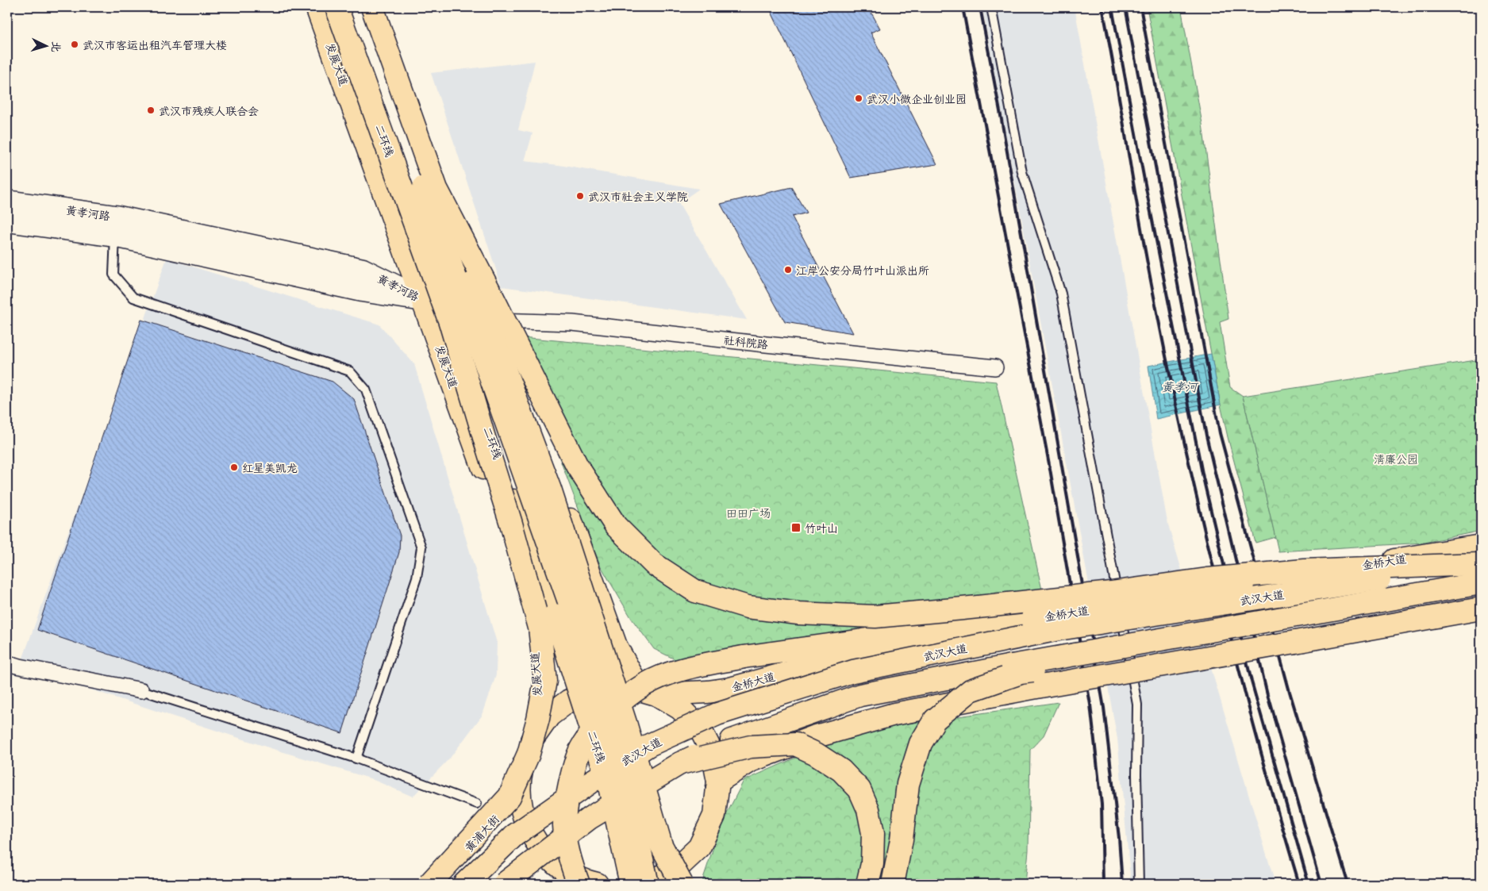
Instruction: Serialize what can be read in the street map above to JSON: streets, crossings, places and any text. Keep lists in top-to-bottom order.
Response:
{
  "streets": {
    "main road": [
      "发展大道",
      "二环线",
      "黄孝河路",
      "金桥大道",
      "武汉大道",
      "黄浦大街"
    ],
    "street": ["社科院路"]
  },
  "crossings": [
    ["发展大道", "黄孝河路"],
    ["发展大道", "金桥大道"],
    ["金桥大道", "武汉大道"]
  ],
  "water": ["黄孝河"],
  "parks": ["清廉公园", "田田广场"],
  "places": {
    "other": [
      "武汉市客运出租汽车管理大楼",
      "武汉小微企业创业园",
      "武汉市残疾人联合会",
      "武汉市社会主义学院",
      "江岸公安分局竹叶山派出所",
      "红星美凯龙"
    ],
    "transit": ["竹叶山"]
  },
  "north": "right"
}
